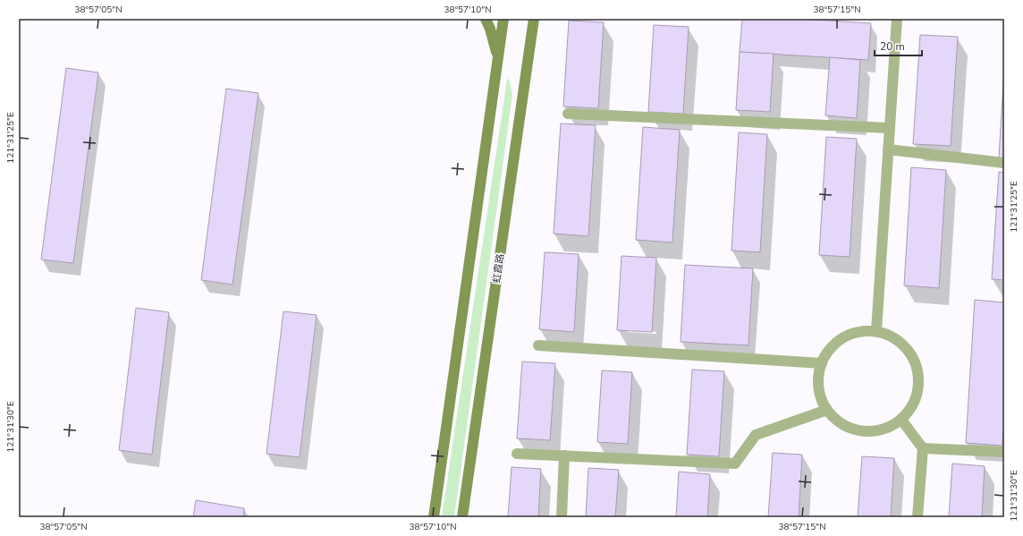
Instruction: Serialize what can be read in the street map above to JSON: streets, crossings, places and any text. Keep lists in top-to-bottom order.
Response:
{
  "streets": {
    "street": ["虹霞路"]
  },
  "scale_bar": "20 m",
  "coordinates": [
    "38°57'05\"N",
    "38°57'10\"N",
    "38°57'15\"N",
    "121°31'25\"E",
    "121°31'30\"E"
  ]
}
